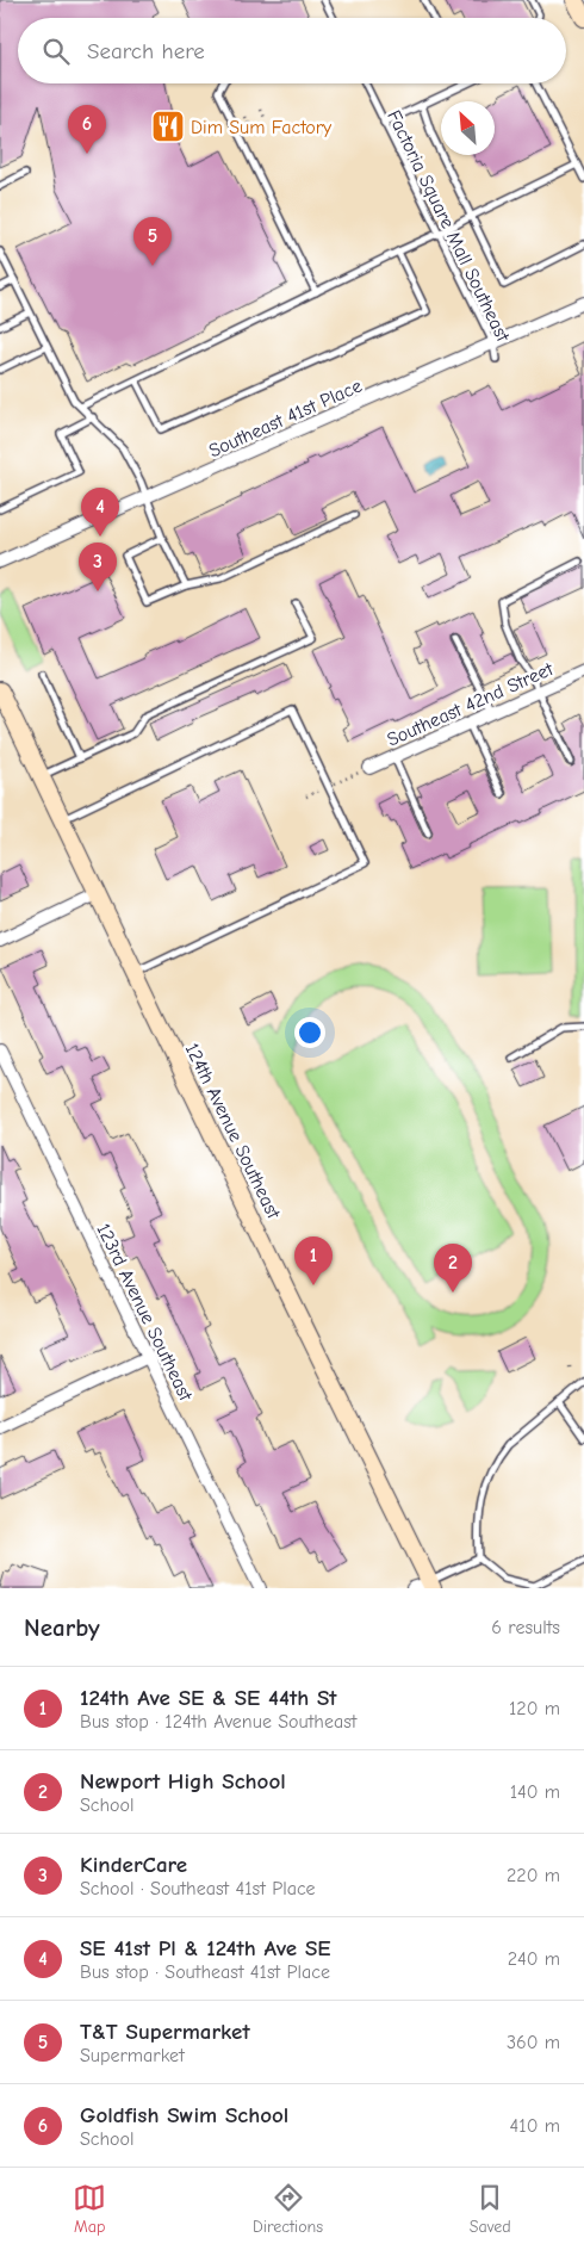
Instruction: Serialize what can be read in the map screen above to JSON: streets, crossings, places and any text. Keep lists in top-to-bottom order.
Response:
{
  "streets": {
    "street": [
      "Southeast 41st Place",
      "Southeast 42nd Street",
      "124th Avenue Southeast",
      "123rd Avenue Southeast"
    ],
    "lane": ["Factoria Square Mall Southeast"]
  },
  "crossings": [
    ["Factoria Square Mall Southeast", "Southeast 41st Place"]
  ],
  "places": {
    "restaurant": ["Dim Sum Factory"]
  },
  "north": "top left",
  "page": {
    "search": "Search here",
    "pins": [
      "6",
      "5",
      "4",
      "3",
      "1",
      "2"
    ],
    "heading": ["Nearby", "6 results"],
    "list": [
      {
        "mark": "1",
        "name": "124th Ave SE & SE 44th St",
        "note": "Bus stop · 124th Avenue Southeast",
        "value": "120 m"
      },
      {
        "mark": "2",
        "name": "Newport High School",
        "note": "School",
        "value": "140 m"
      },
      {
        "mark": "3",
        "name": "KinderCare",
        "note": "School · Southeast 41st Place",
        "value": "220 m"
      },
      {
        "mark": "4",
        "name": "SE 41st Pl & 124th Ave SE",
        "note": "Bus stop · Southeast 41st Place",
        "value": "240 m"
      },
      {
        "mark": "5",
        "name": "T&T Supermarket",
        "note": "Supermarket",
        "value": "360 m"
      },
      {
        "mark": "6",
        "name": "Goldfish Swim School",
        "note": "School",
        "value": "410 m"
      }
    ],
    "nav": ["Map", "Directions", "Saved"]
  }
}
